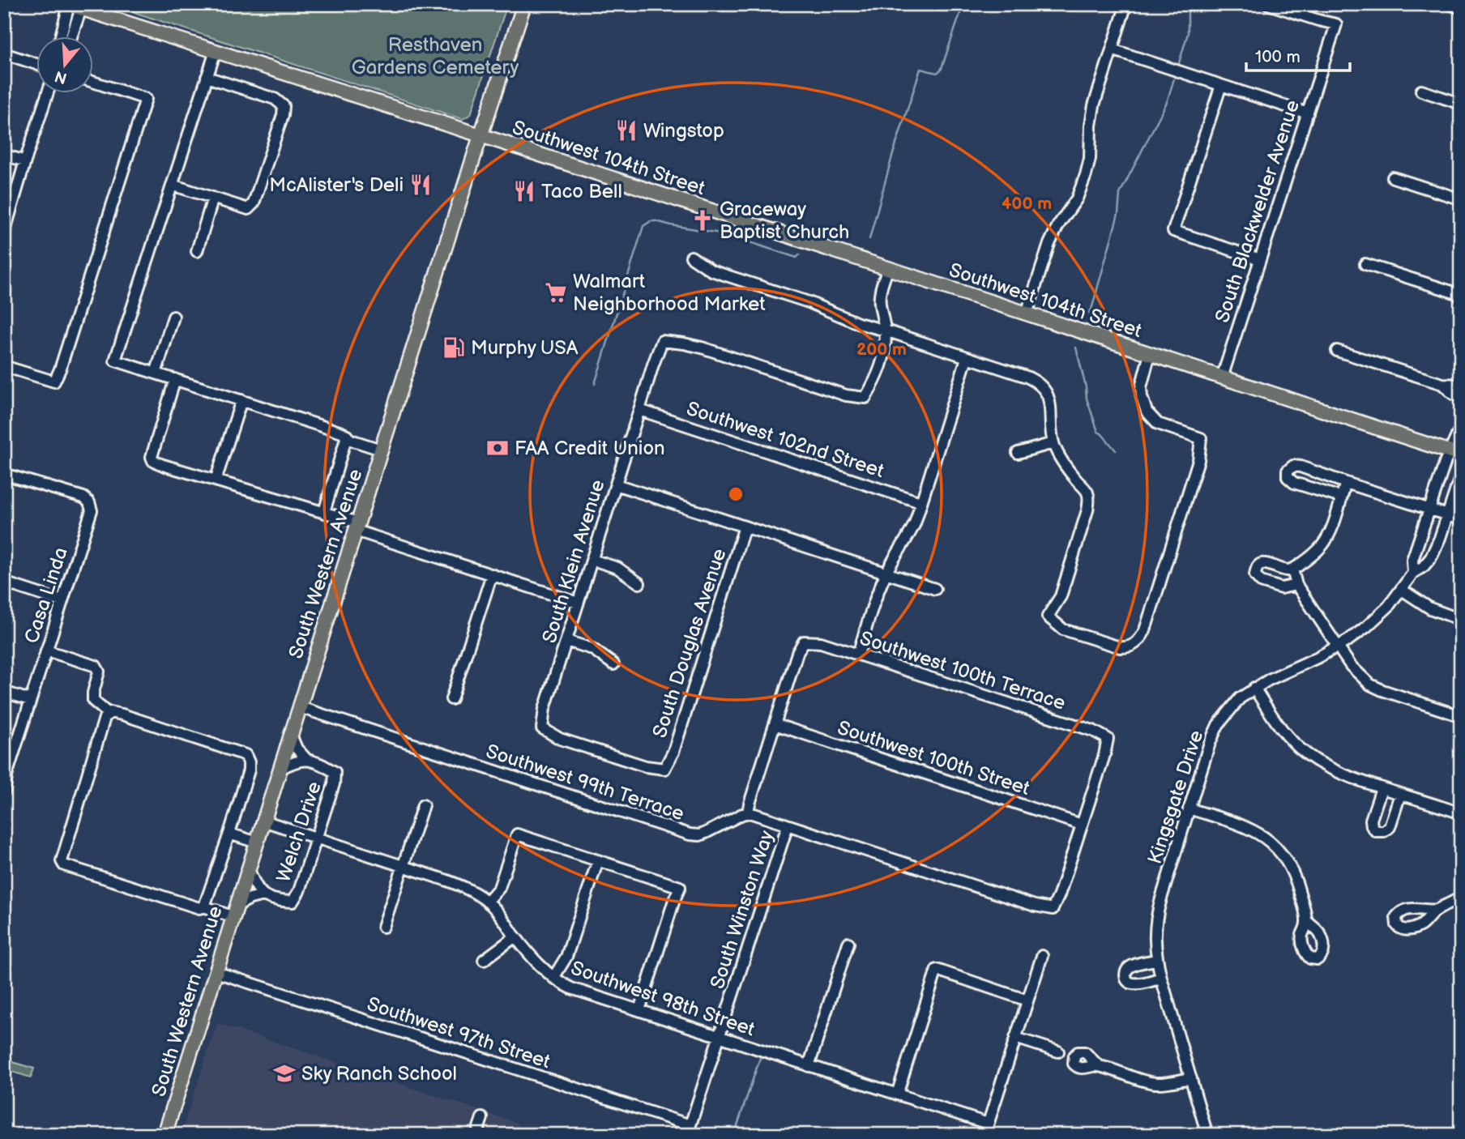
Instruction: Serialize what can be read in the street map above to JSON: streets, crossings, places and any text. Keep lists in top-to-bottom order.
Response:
{
  "streets": {
    "main road": ["Southwest 104th Street", "South Western Avenue"],
    "street": [
      "South Blackwelder Avenue",
      "Southwest 102nd Street",
      "South Klein Avenue",
      "Casa Linda",
      "South Douglas Avenue",
      "Southwest 100th Terrace",
      "Southwest 100th Street",
      "Southwest 99th Terrace",
      "Kingsgate Drive",
      "Welch Drive",
      "South Winston Way",
      "Southwest 98th Street",
      "Southwest 97th Street"
    ]
  },
  "crossings": [
    ["Southwest 104th Street", "South Blackwelder Avenue"],
    ["Southwest 104th Street", "South Western Avenue"],
    ["Southwest 104th Street", "Kingsgate Drive"],
    ["Southwest 102nd Street", "South Klein Avenue"],
    ["South Klein Avenue", "South Douglas Avenue"],
    ["South Western Avenue", "Southwest 99th Terrace"],
    ["South Western Avenue", "Welch Drive"],
    ["South Western Avenue", "Southwest 98th Street"],
    ["South Western Avenue", "Southwest 97th Street"],
    ["Southwest 100th Terrace", "Southwest 100th Street"],
    ["Southwest 100th Terrace", "South Winston Way"],
    ["Southwest 100th Street", "South Winston Way"],
    ["Southwest 99th Terrace", "South Winston Way"],
    ["Welch Drive", "Southwest 98th Street"],
    ["South Winston Way", "Southwest 98th Street"],
    ["South Winston Way", "Southwest 97th Street"]
  ],
  "parks": ["Resthaven Gardens Cemetery"],
  "places": {
    "restaurant": ["Wingstop", "McAlister's Deli", "Taco Bell"],
    "church": ["Graceway Baptist Church"],
    "supermarket": ["Walmart Neighborhood Market"],
    "fuel station": ["Murphy USA"],
    "bank": ["FAA Credit Union"],
    "school or university": ["Sky Ranch School"]
  },
  "scale_bar": "100 m",
  "north": "bottom",
  "rings": ["400 m", "200 m"]
}
